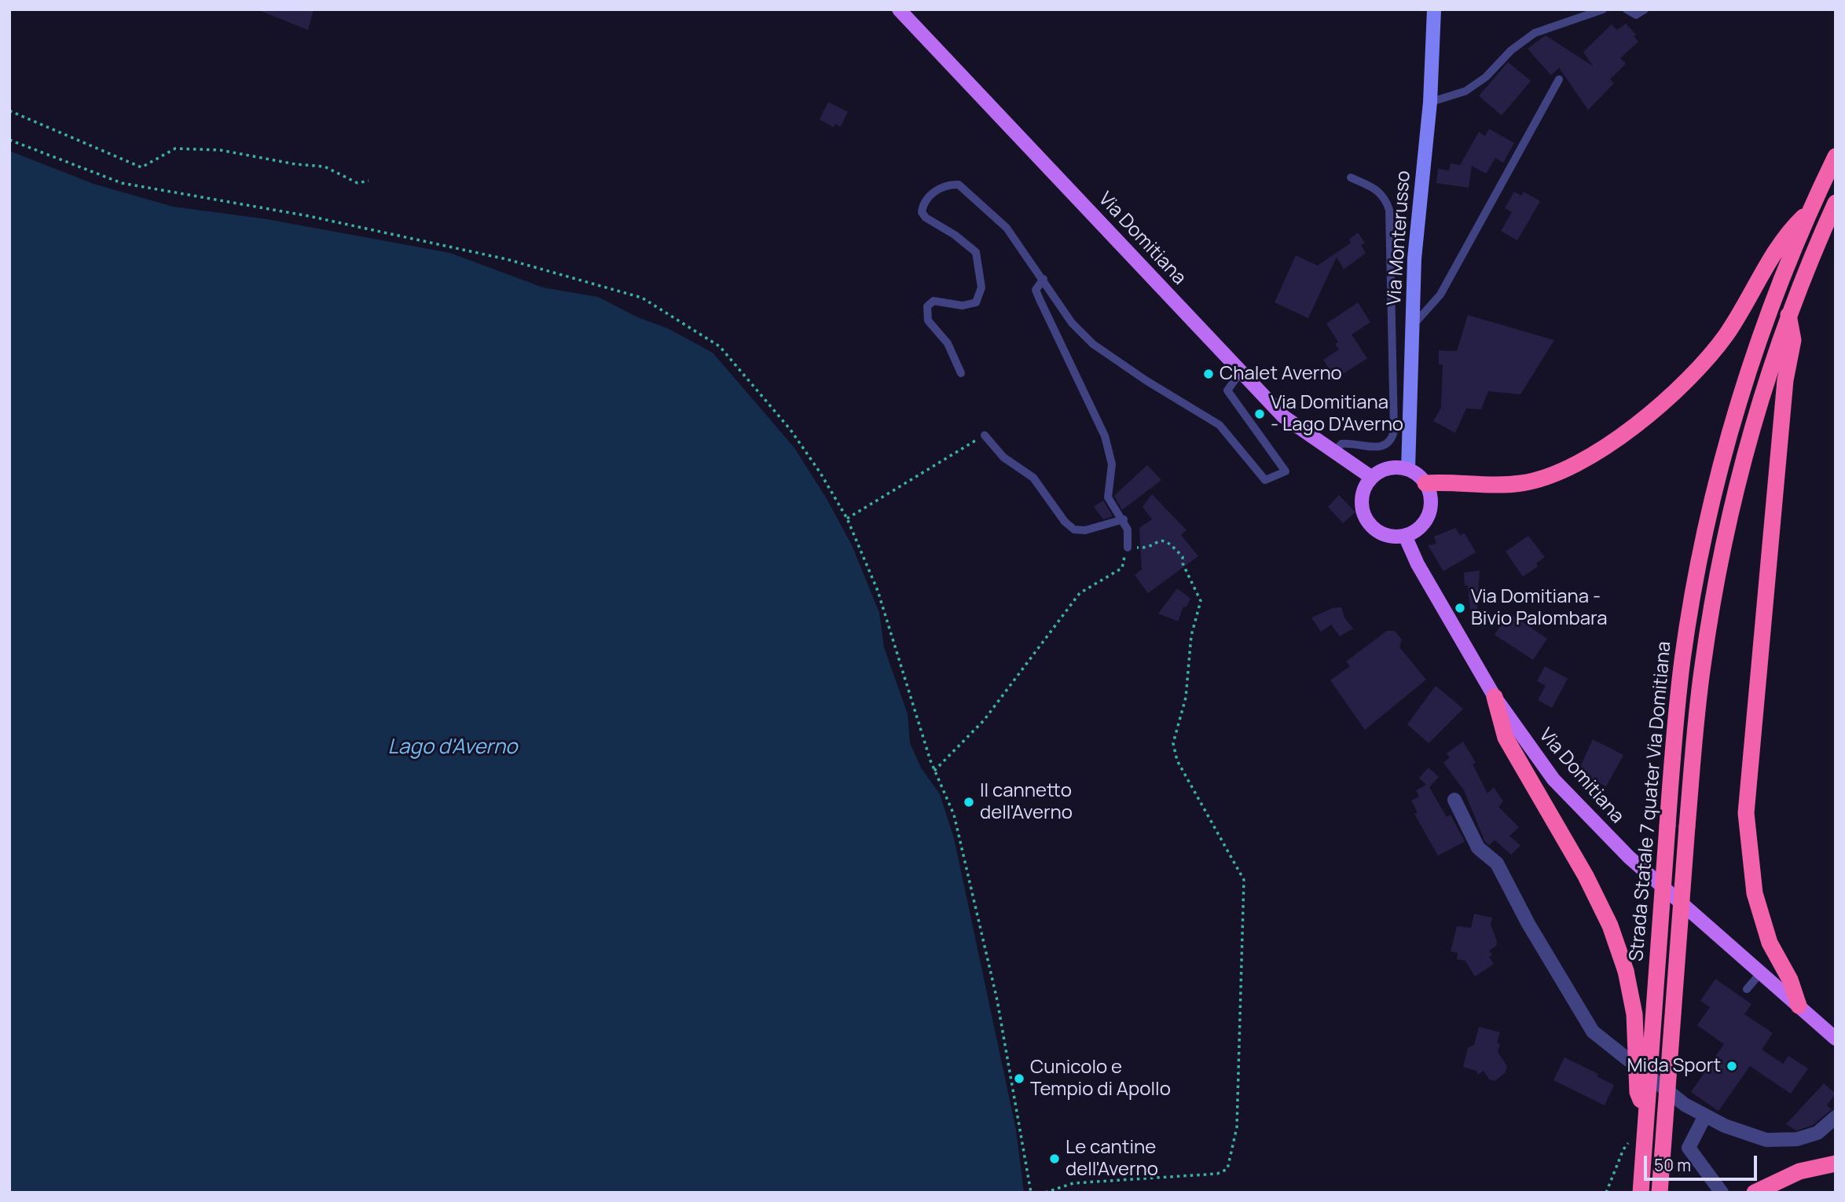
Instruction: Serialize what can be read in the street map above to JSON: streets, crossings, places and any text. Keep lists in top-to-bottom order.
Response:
{
  "streets": {
    "highway": ["Strada Statale 7 quater Via Domitiana"],
    "main road": ["Via Domitiana"],
    "street": ["Via Monterusso"]
  },
  "crossings": [
    ["Via Monterusso", "Via Domitiana"]
  ],
  "water": ["Lago d'Averno"],
  "places": [
    "Chalet Averno",
    "Via Domitiana - Lago D'Averno",
    "Via Domitiana - Bivio Palombara",
    "Il cannetto dell'Averno",
    "Mida Sport",
    "Cunicolo e Tempio di Apollo",
    "Le cantine dell'Averno"
  ],
  "scale_bar": "50 m"
}
